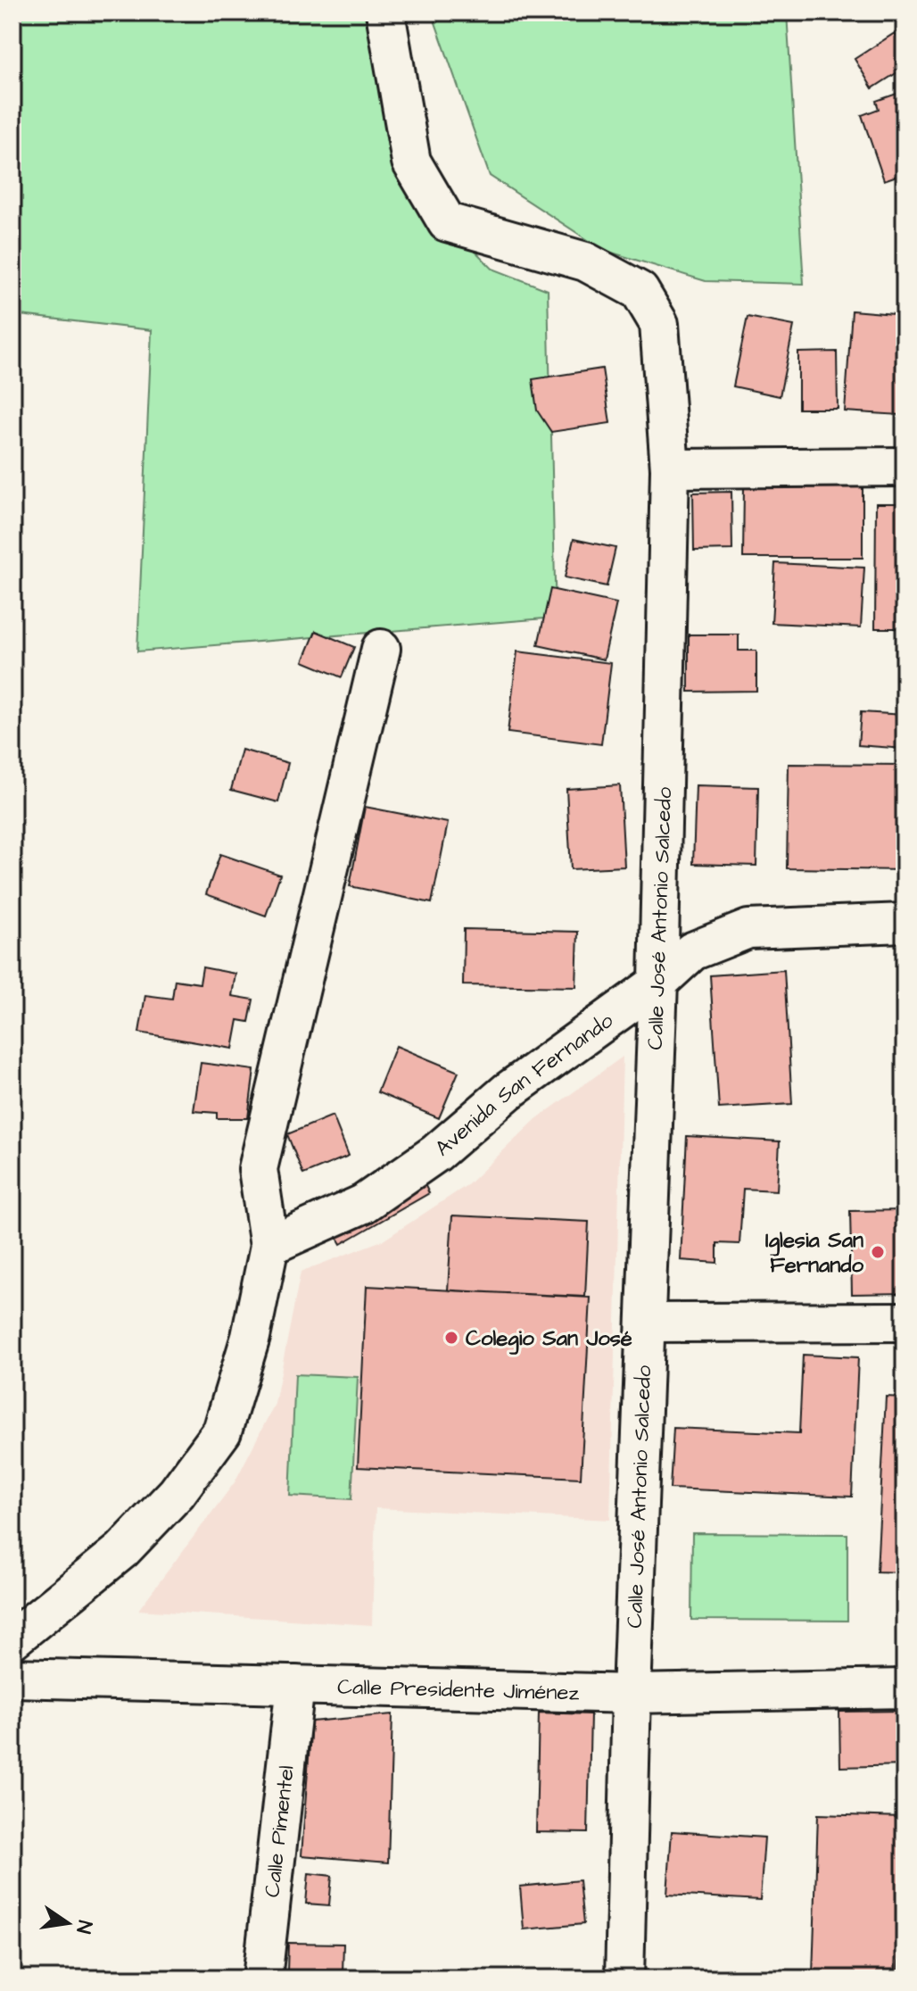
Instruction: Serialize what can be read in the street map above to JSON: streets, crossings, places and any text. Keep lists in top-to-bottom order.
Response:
{
  "streets": {
    "street": [
      "Calle José Antonio Salcedo",
      "Avenida San Fernando",
      "Calle Presidente Jiménez",
      "Calle Pimentel"
    ]
  },
  "crossings": [
    ["Calle José Antonio Salcedo", "Avenida San Fernando"],
    ["Calle José Antonio Salcedo", "Calle Presidente Jiménez"],
    ["Calle Presidente Jiménez", "Calle Pimentel"]
  ],
  "places": ["Iglesia San Fernando", "Colegio San José"],
  "north": "right"
}
